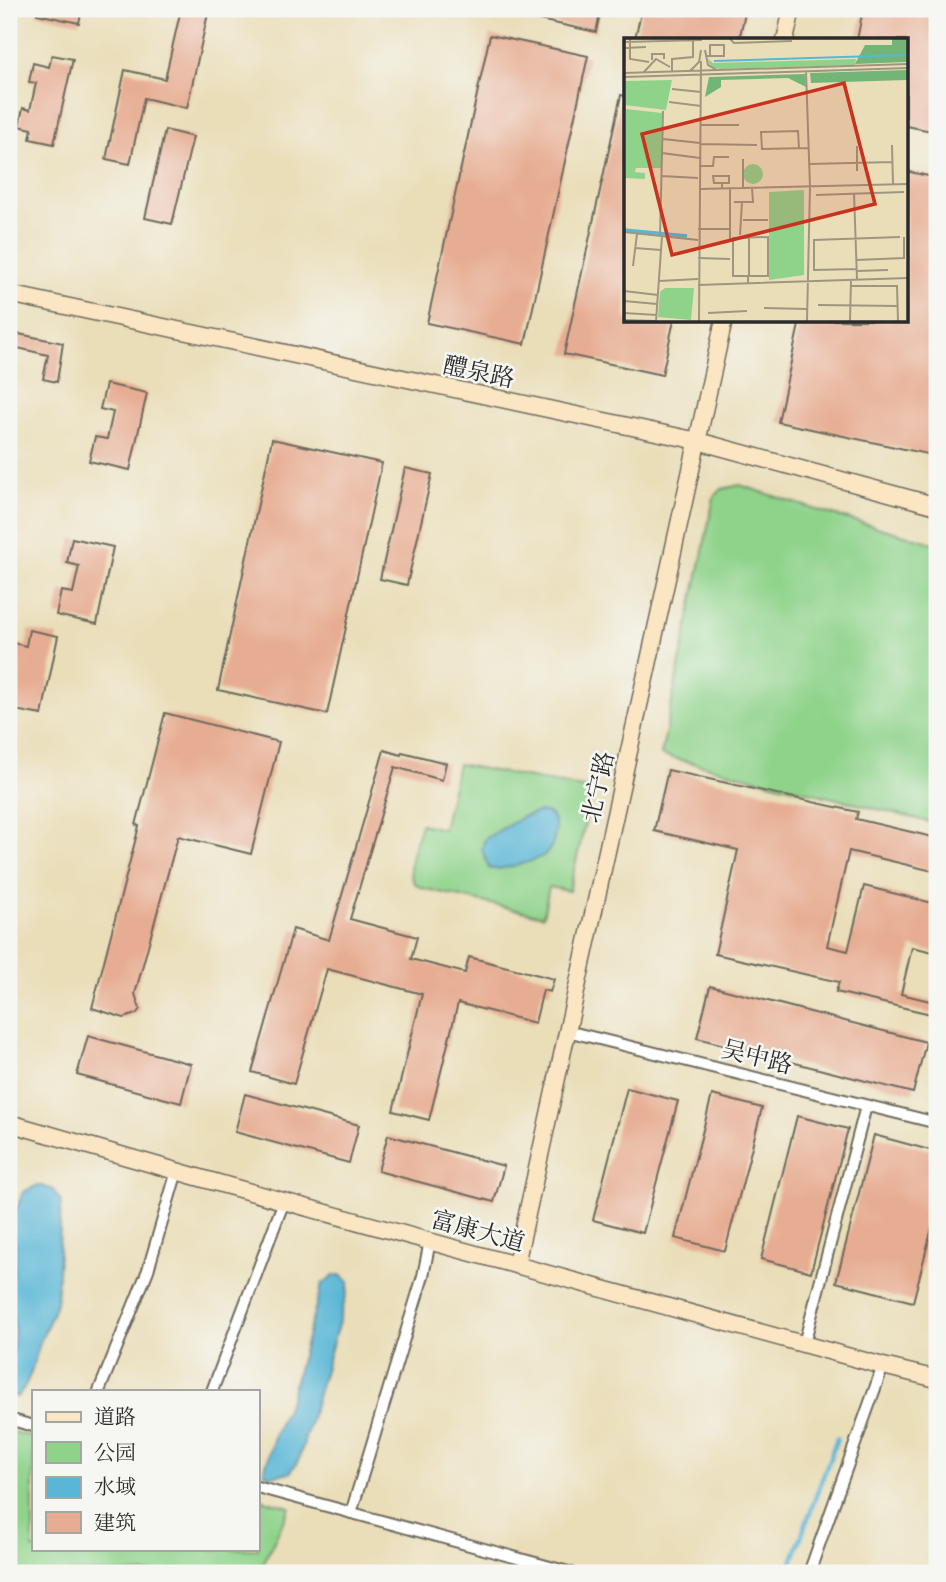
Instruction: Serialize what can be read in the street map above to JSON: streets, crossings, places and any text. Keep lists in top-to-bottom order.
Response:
{
  "streets": {
    "street": [
      "醴泉路",
      "北宁路",
      "吴中路",
      "富康大道"
    ]
  },
  "crossings": [
    ["醴泉路", "北宁路"],
    ["北宁路", "吴中路"],
    ["北宁路", "富康大道"]
  ],
  "legend": [
    "道路",
    "公园",
    "水域",
    "建筑"
  ]
}
